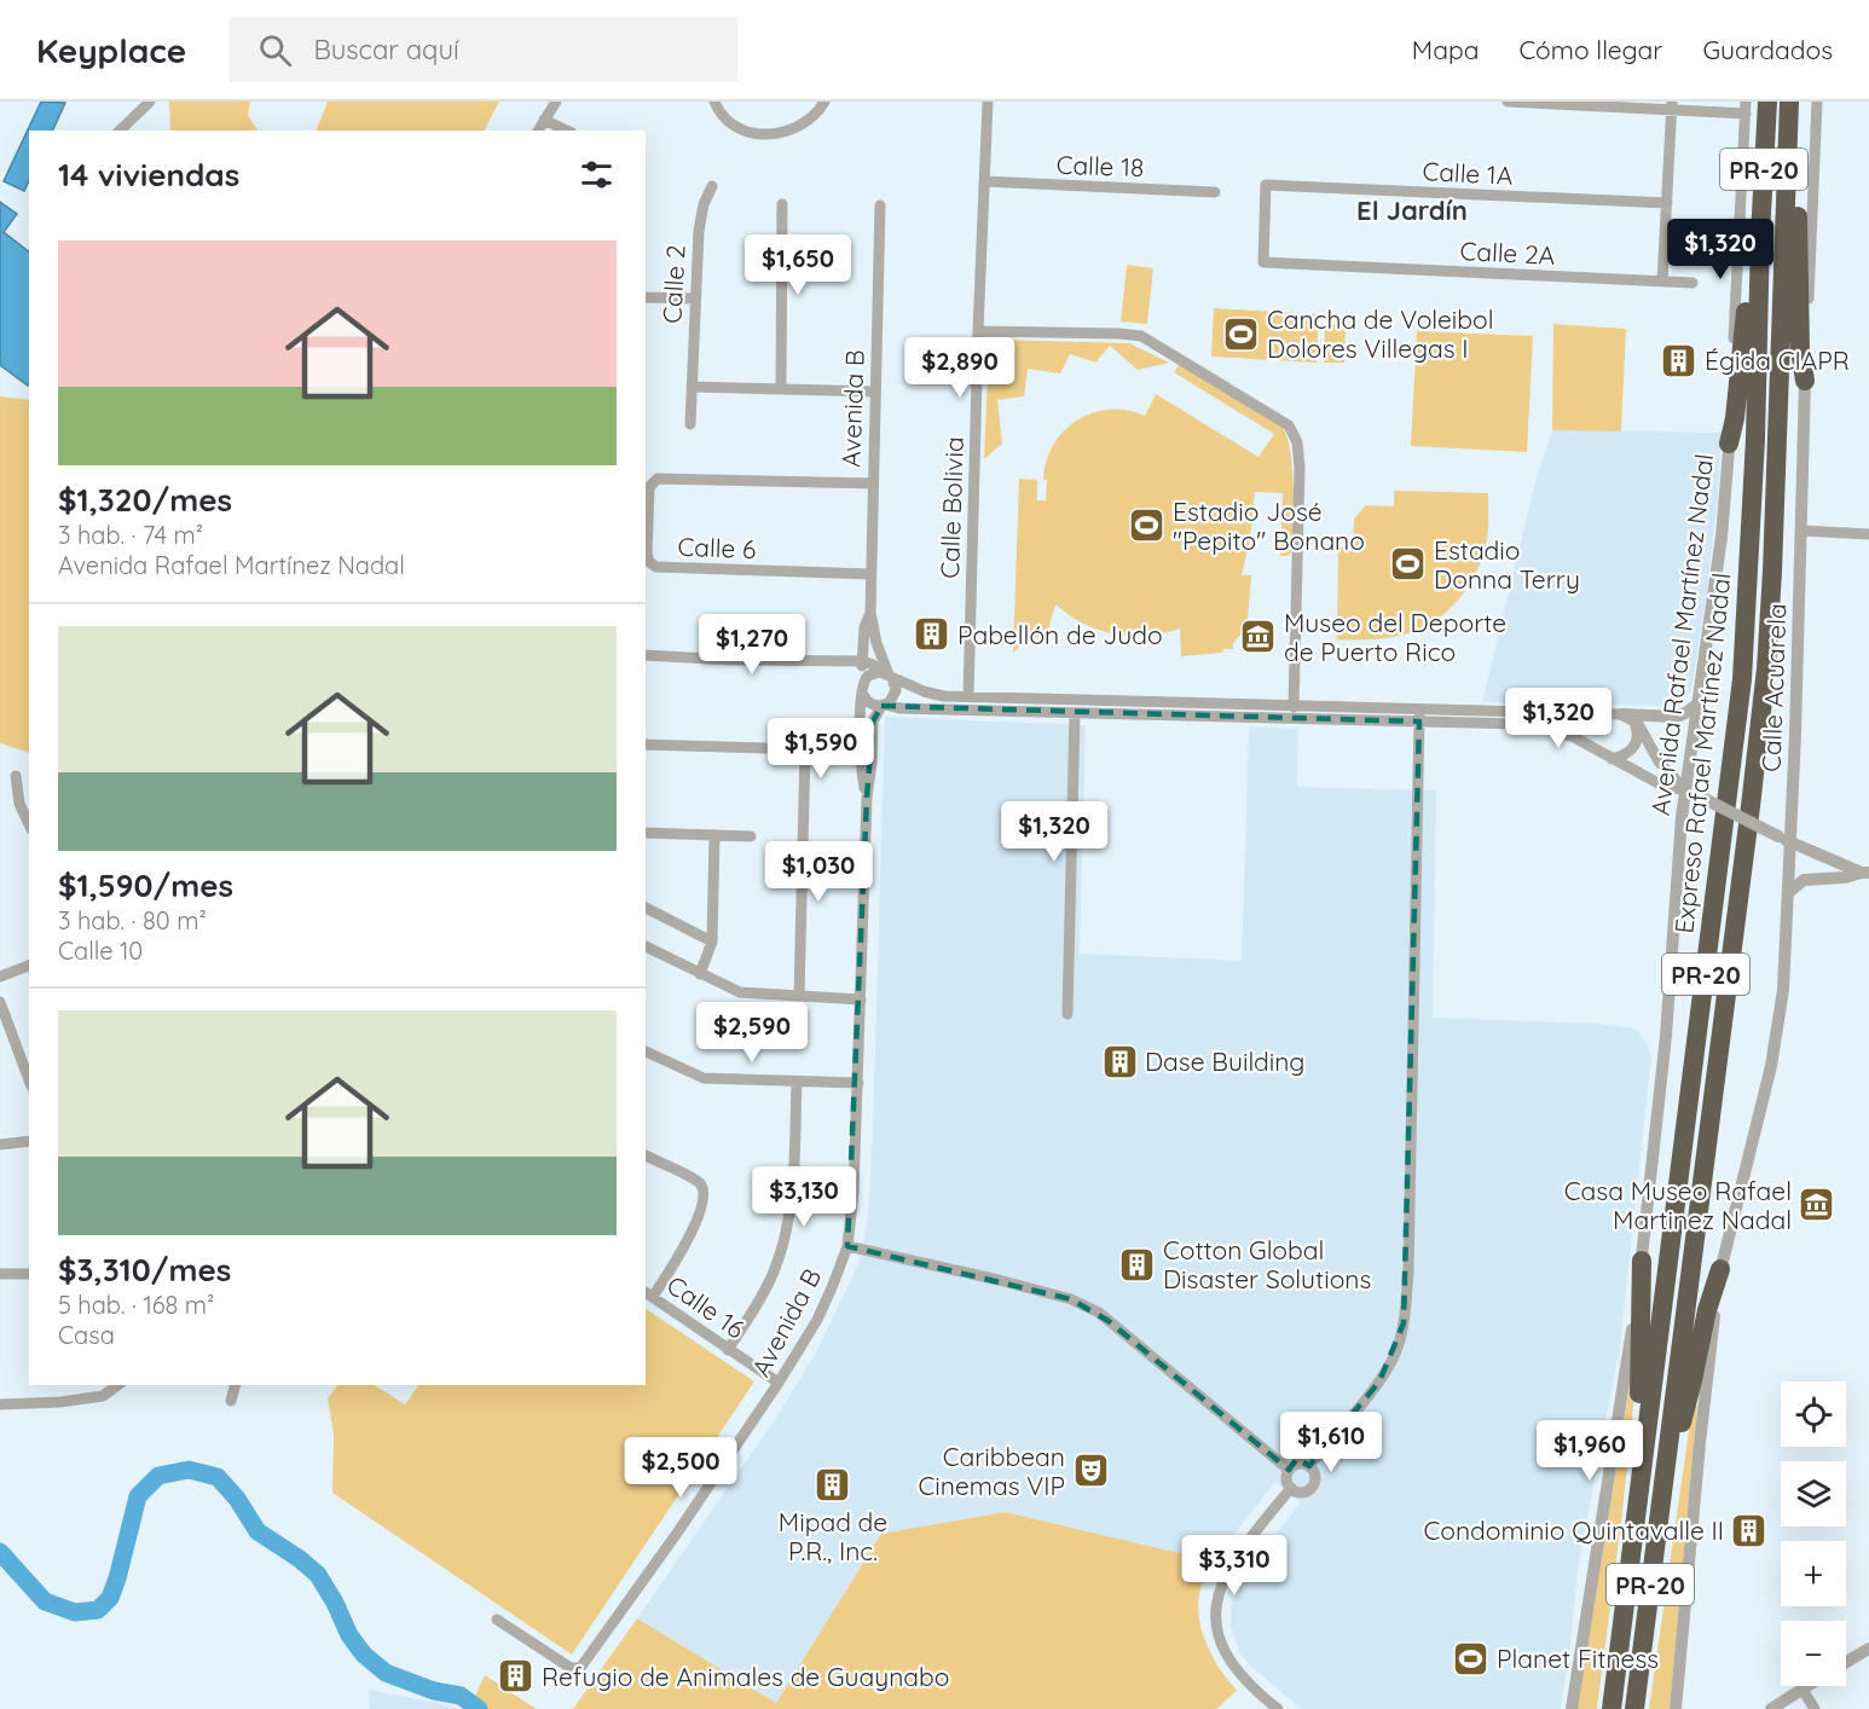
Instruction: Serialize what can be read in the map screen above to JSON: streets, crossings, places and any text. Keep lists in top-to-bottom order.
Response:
{
  "streets": {
    "highway": ["PR-20", "Expreso Rafael Martínez Nadal"],
    "street": [
      "Calle 18",
      "Calle 1A",
      "Calle 2A",
      "Calle 2",
      "Avenida B",
      "Calle Bolivia",
      "Calle 6",
      "Avenida Rafael Martínez Nadal",
      "Calle Acuarela",
      "Calle 16"
    ]
  },
  "crossings": [
    ["Calle 18", "Calle Bolivia"],
    ["Calle 1A", "Calle 2A"],
    ["Avenida B", "Calle 6"],
    ["Avenida B", "Calle 16"]
  ],
  "districts": ["El Jardín"],
  "places": {
    "sports": [
      "Cancha de Voleibol Dolores Villegas I",
      "Estadio José \"Pepito\" Bonano",
      "Estadio Donna Terry",
      "Planet Fitness"
    ],
    "building": [
      "Égida CIAPR",
      "Pabellón de Judo",
      "Dase Building",
      "Cotton Global Disaster Solutions",
      "Mipad de P.R., Inc.",
      "Condominio Quintavalle II",
      "Refugio de Animales de Guaynabo"
    ],
    "museum": ["Museo del Deporte de Puerto Rico", "Casa Museo Rafael Martinez Nadal"],
    "theatre": ["Caribbean Cinemas VIP"]
  },
  "page": {
    "header": "Keyplace",
    "search": "Buscar aquí",
    "nav": ["Mapa", "Cómo llegar", "Guardados"],
    "heading": "14 viviendas",
    "list": [
      {
        "name": "$1,320/mes",
        "note": "3 hab. · 74 m² · Avenida Rafael Martínez Nadal"
      },
      {
        "name": "$1,590/mes",
        "note": "3 hab. · 80 m² · Calle 10"
      },
      {
        "name": "$3,310/mes",
        "note": "5 hab. · 168 m² · Casa"
      }
    ],
    "price": [
      "$1,320",
      "$1,650",
      "$2,890",
      "$1,270",
      "$1,320",
      "$1,590",
      "$1,320",
      "$1,030",
      "$2,590",
      "$3,130",
      "$1,610",
      "$1,960",
      "$2,500",
      "$3,310"
    ],
    "map_buttons": ["+", "−"]
  }
}
